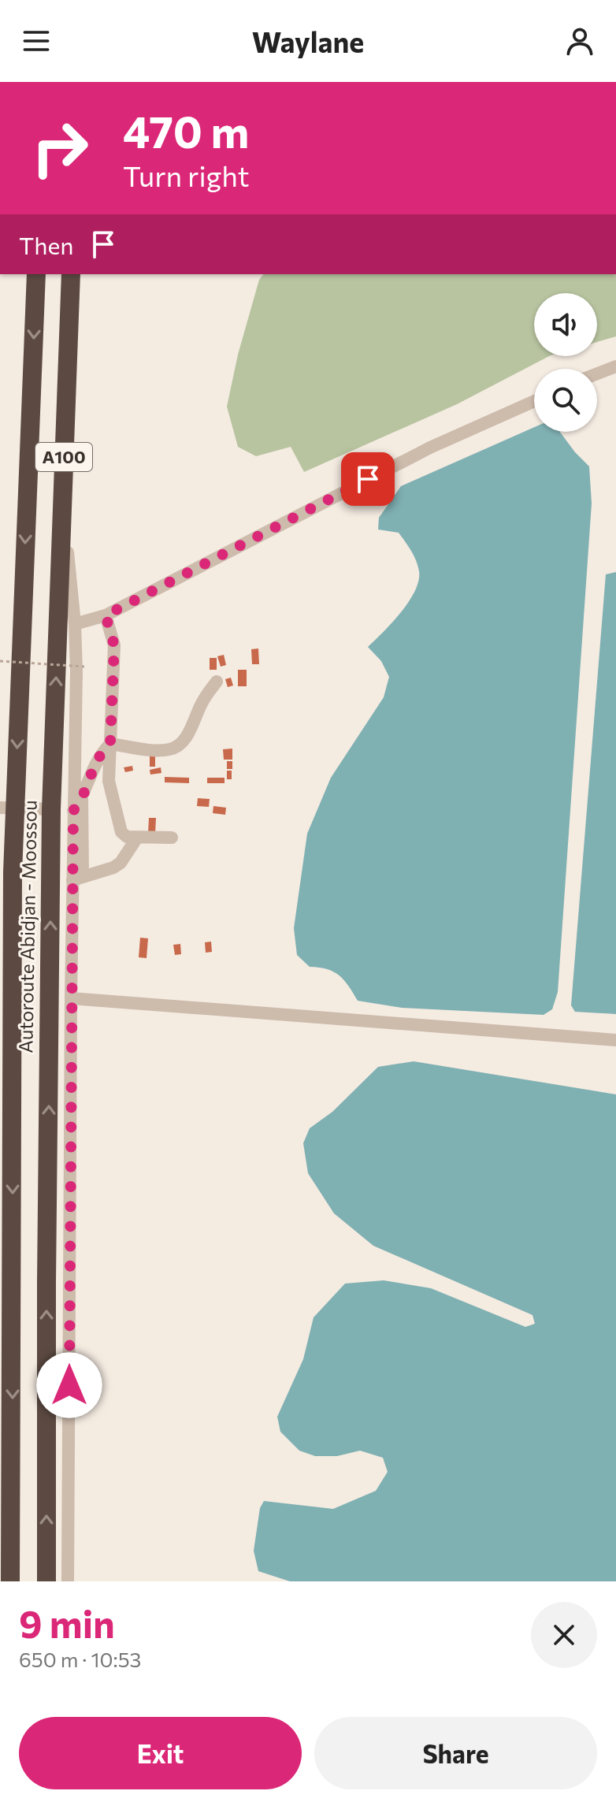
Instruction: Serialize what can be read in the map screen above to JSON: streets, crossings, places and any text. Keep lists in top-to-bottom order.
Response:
{
  "streets": {
    "highway": ["A100", "Autoroute Abidjan - Moossou"]
  },
  "page": {
    "header": "Waylane",
    "turn": ["470 m", "Turn right"],
    "then": "Then",
    "heading": ["9 min", "650 m · 10:53"],
    "buttons": ["Exit", "Share"]
  }
}
